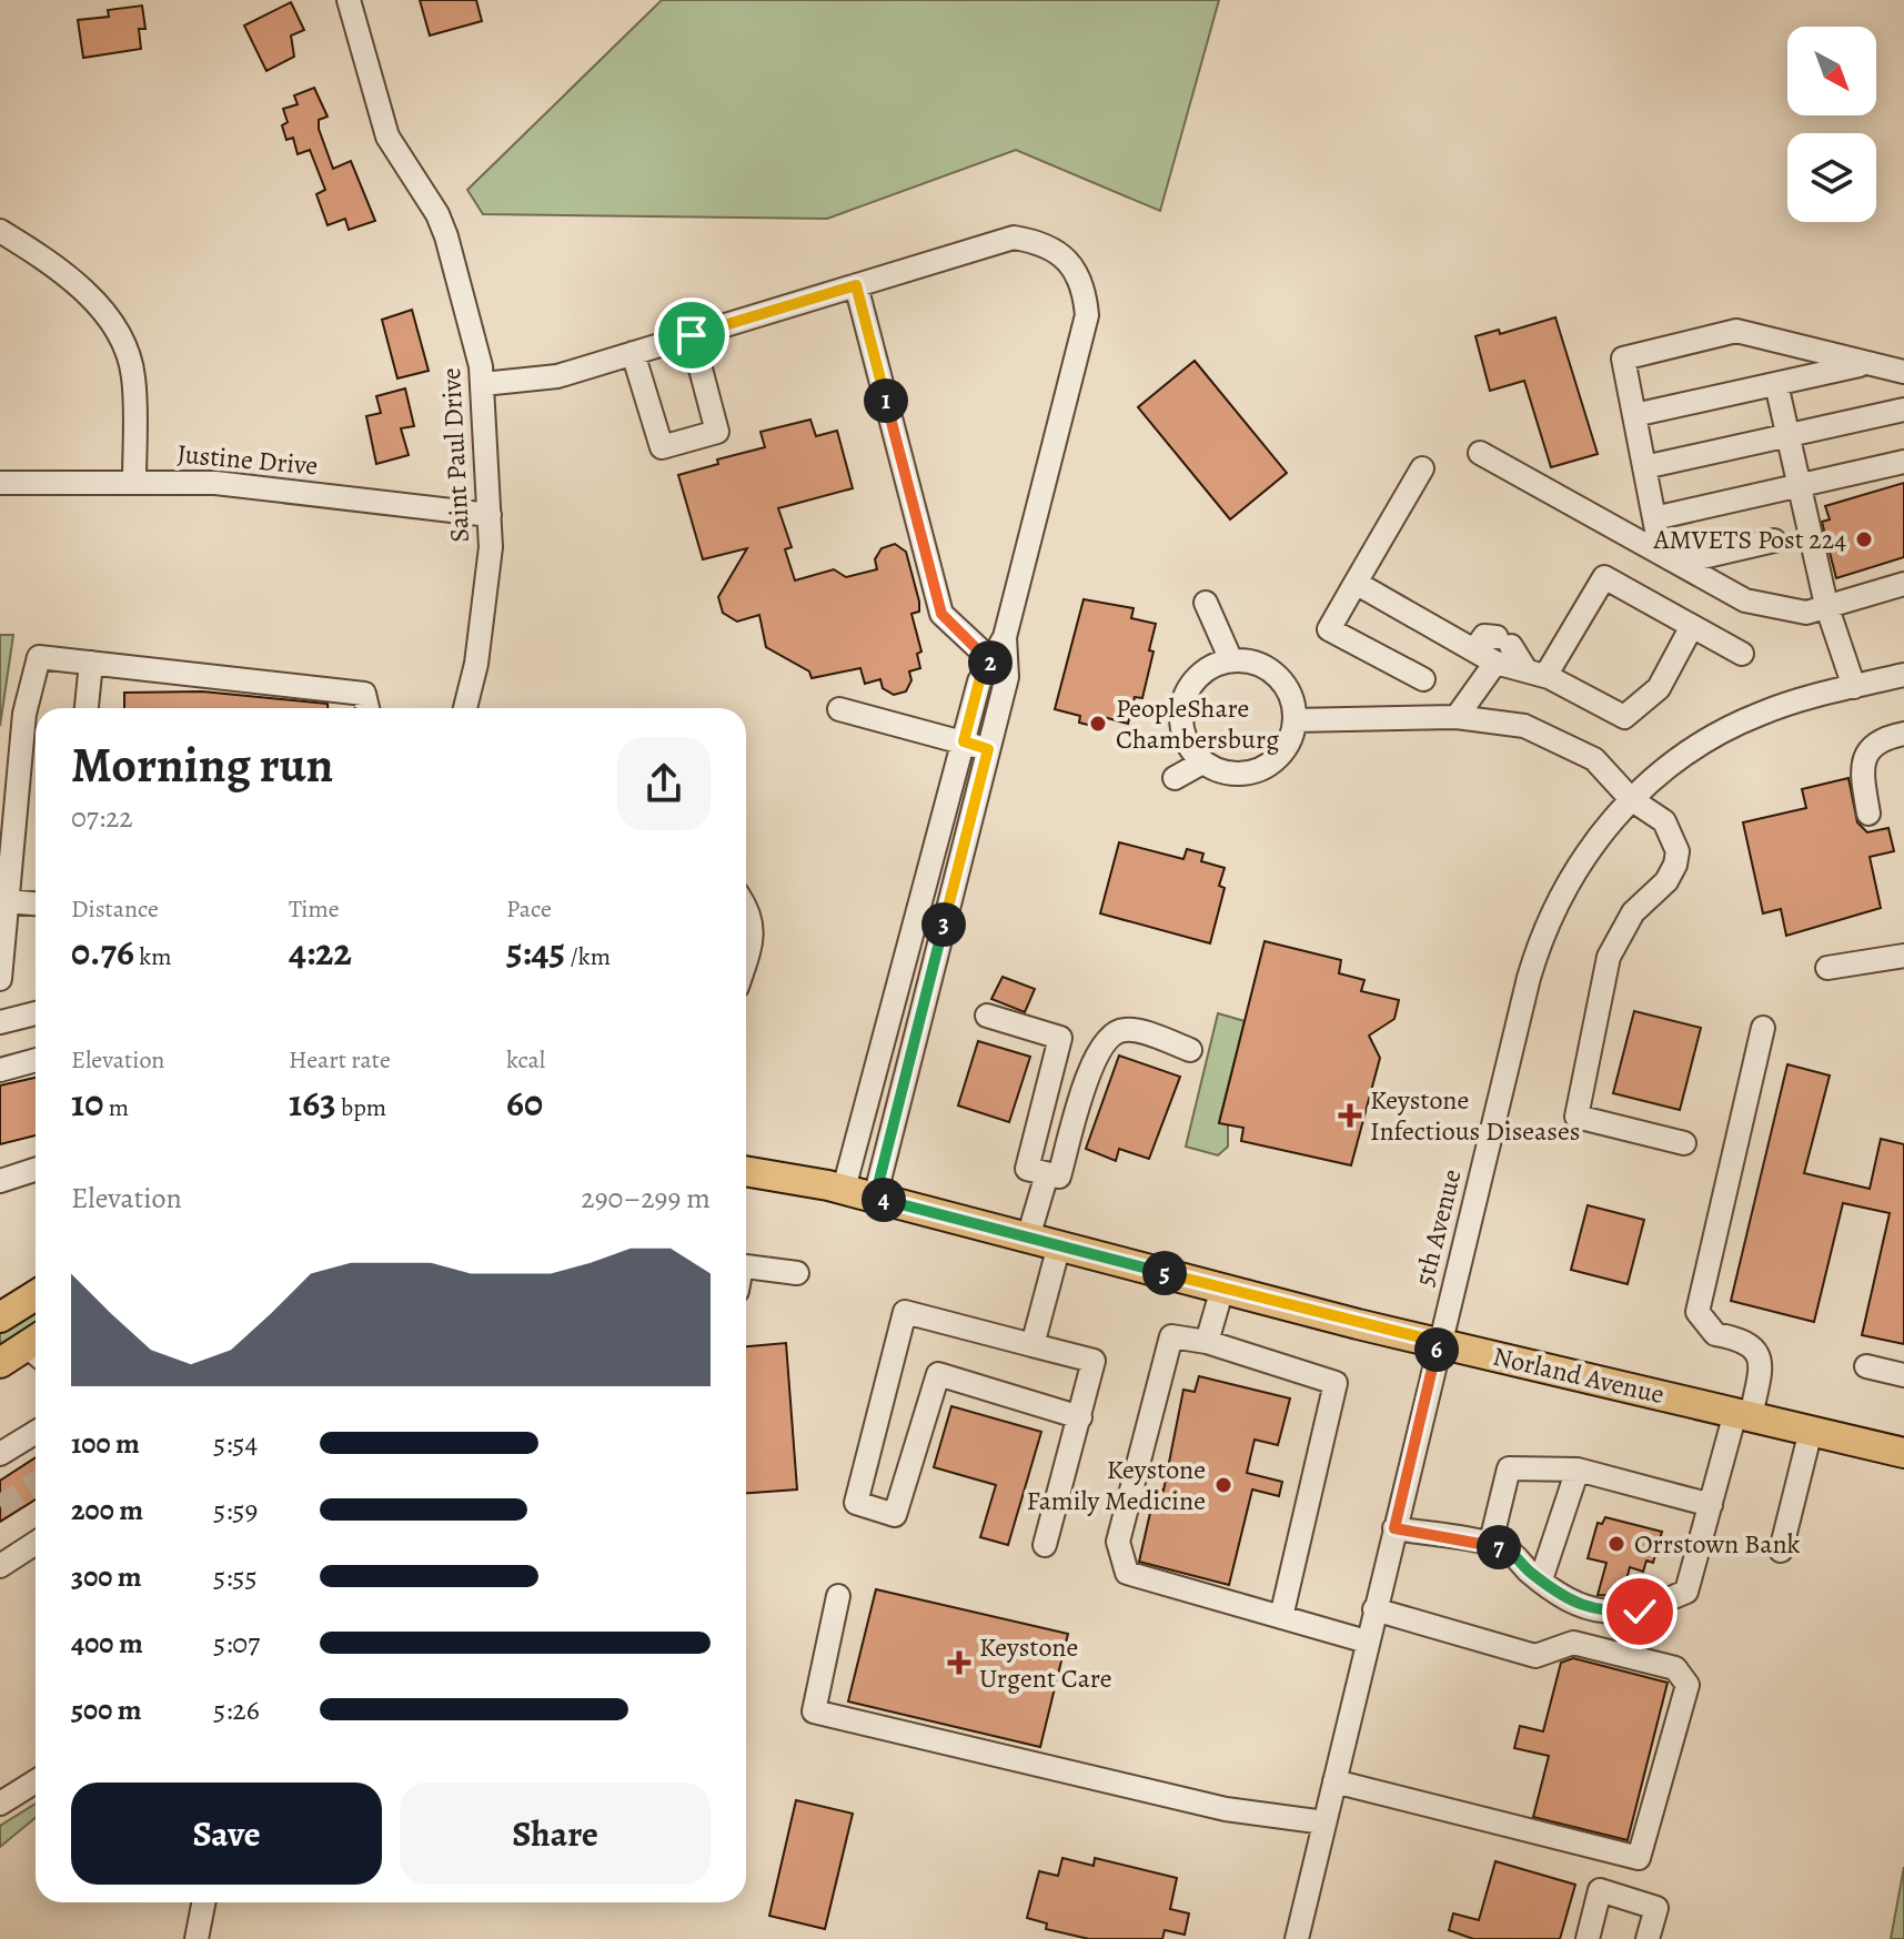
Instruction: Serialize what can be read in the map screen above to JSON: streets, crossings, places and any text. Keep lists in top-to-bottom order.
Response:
{
  "streets": {
    "main road": ["Norland Avenue"],
    "street": ["Saint Paul Drive", "Justine Drive", "5th Avenue"]
  },
  "crossings": [
    ["Saint Paul Drive", "Justine Drive"],
    ["5th Avenue", "Norland Avenue"]
  ],
  "places": {
    "other": [
      "AMVETS Post 224",
      "PeopleShare Chambersburg",
      "Keystone Family Medicine",
      "Orrstown Bank"
    ],
    "health": ["Keystone Infectious Diseases", "Keystone Urgent Care"]
  },
  "north": "bottom right",
  "page": {
    "pins": [
      "1",
      "2",
      "3",
      "4",
      "5",
      "6",
      "7"
    ],
    "heading": ["Morning run", "07:22"],
    "stats": [
      ["Distance", "0.76 km"],
      ["Time", "4:22"],
      ["Pace", "5:45 /km"],
      ["Elevation", "10 m"],
      ["Heart rate", "163 bpm"],
      ["kcal", "60"]
    ],
    "chart": ["Elevation", "290–299 m"],
    "list": [
      {
        "name": "100 m",
        "note": "5:54"
      },
      {
        "name": "200 m",
        "note": "5:59"
      },
      {
        "name": "300 m",
        "note": "5:55"
      },
      {
        "name": "400 m",
        "note": "5:07"
      },
      {
        "name": "500 m",
        "note": "5:26"
      }
    ],
    "buttons": ["Save", "Share"]
  }
}
